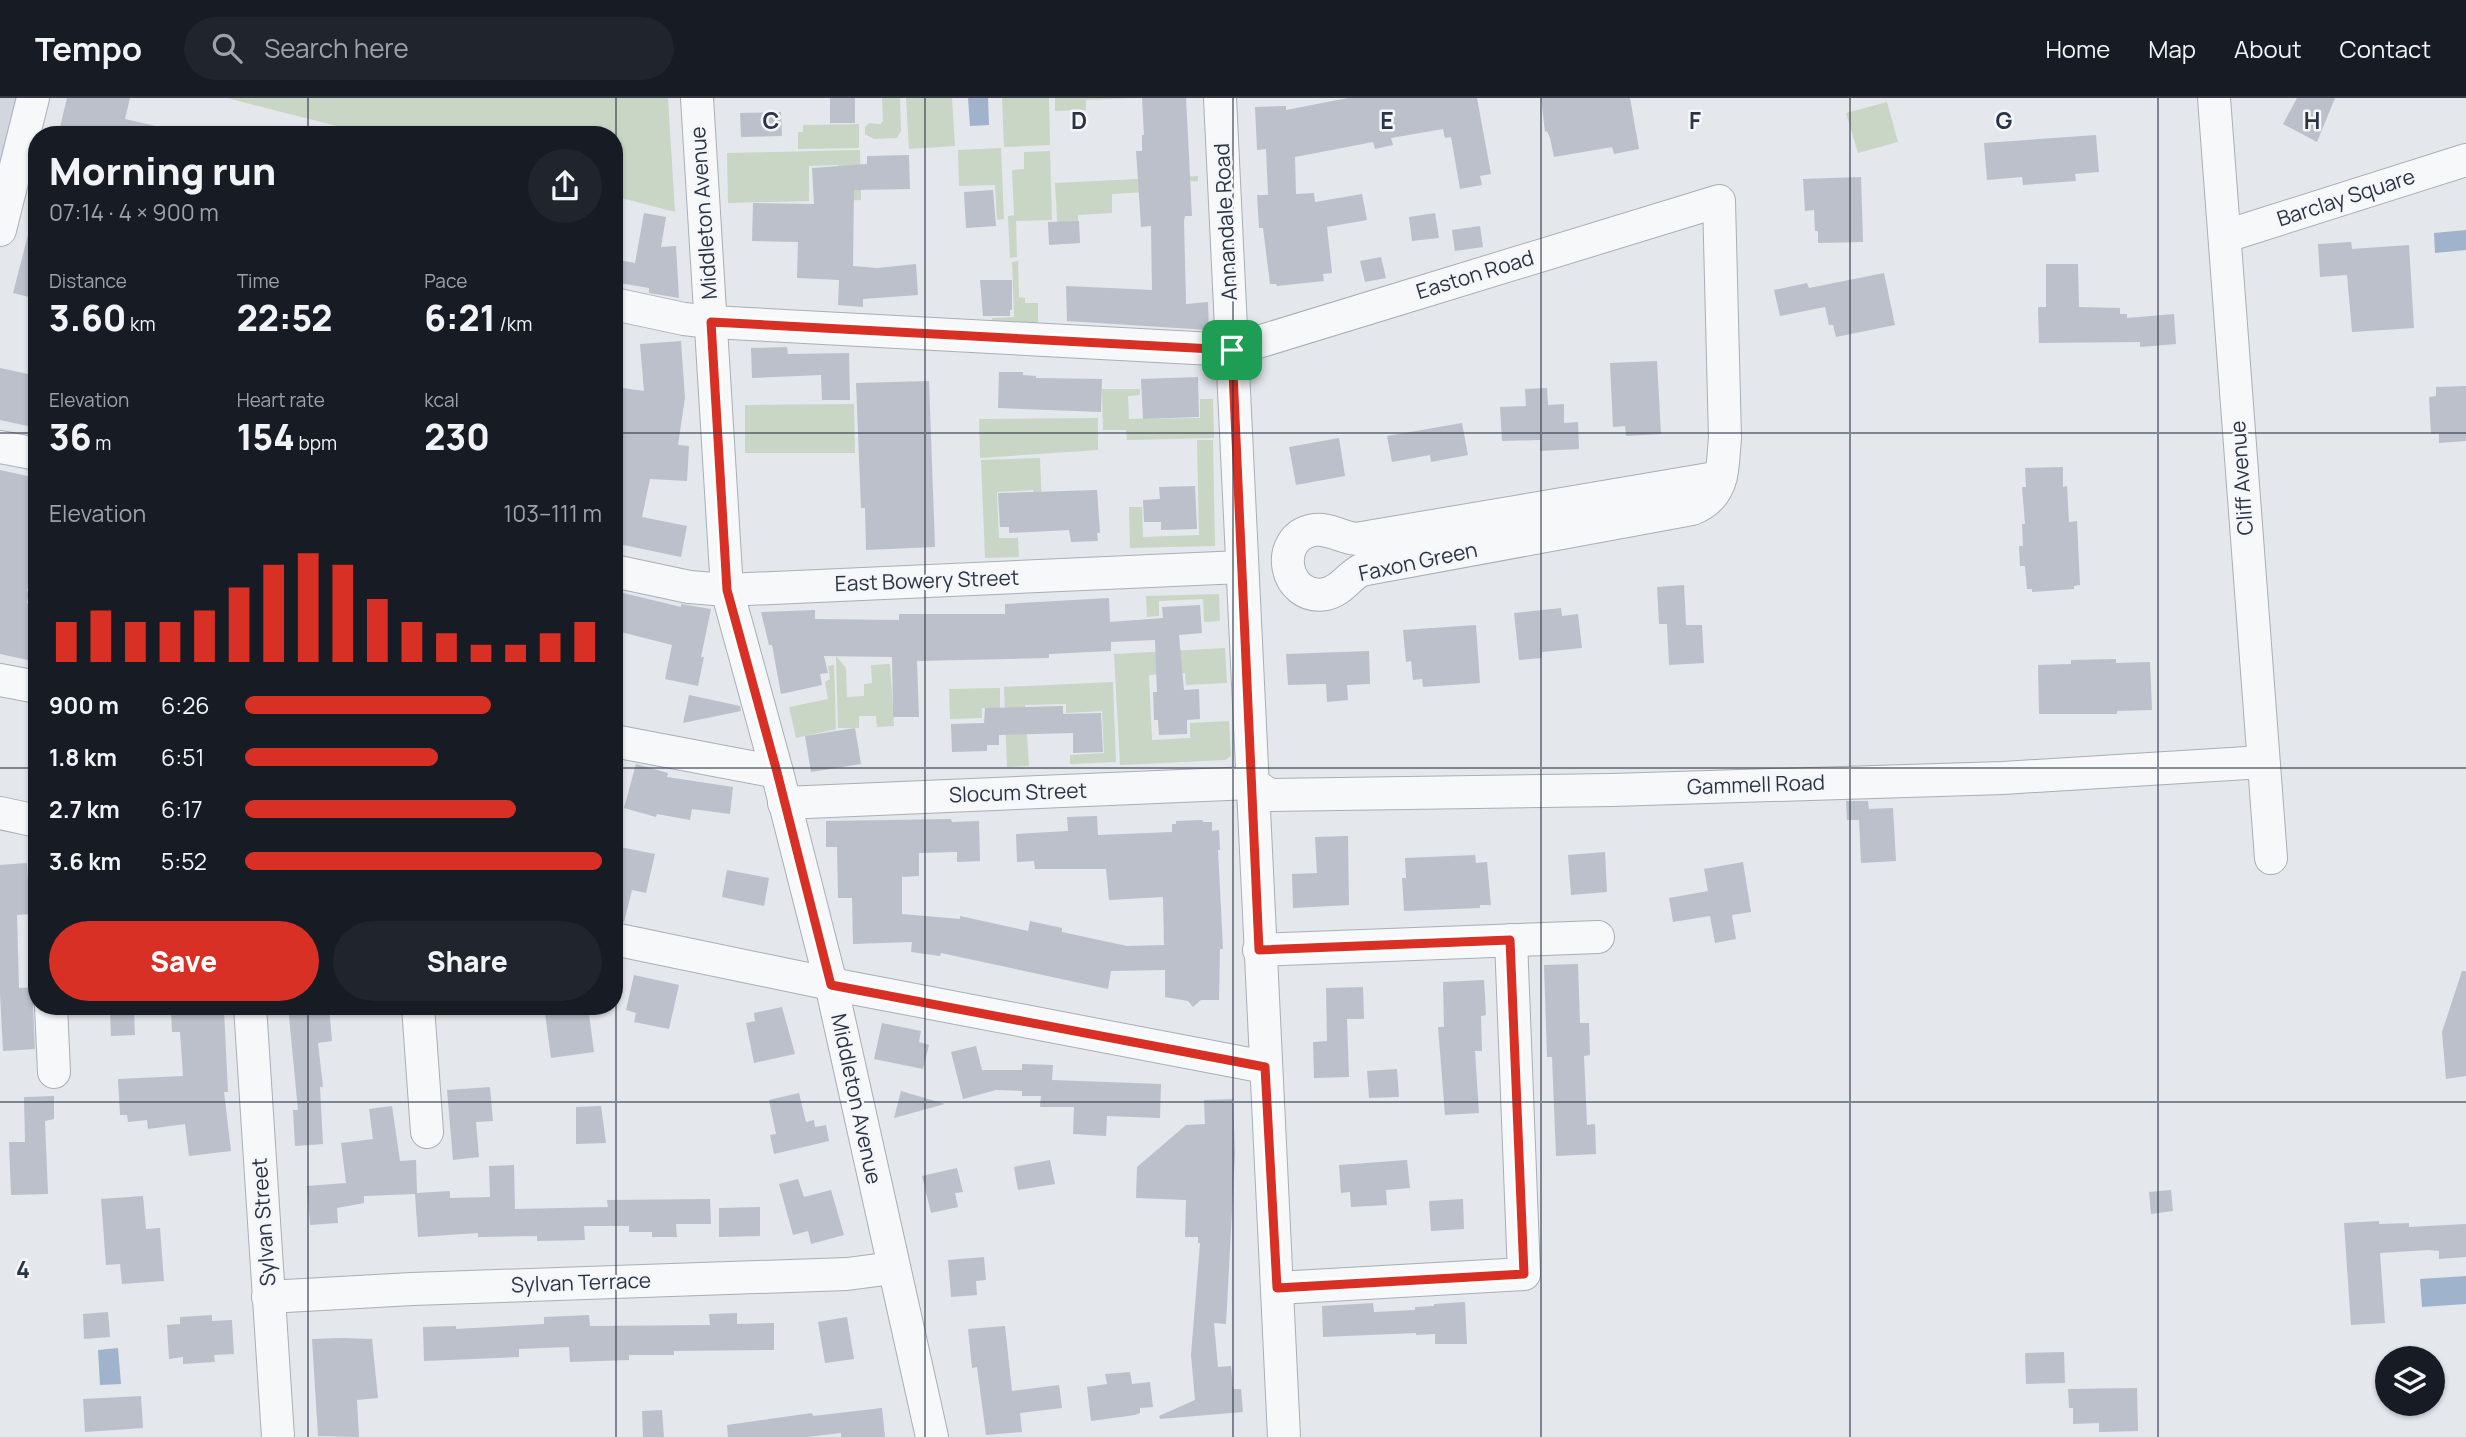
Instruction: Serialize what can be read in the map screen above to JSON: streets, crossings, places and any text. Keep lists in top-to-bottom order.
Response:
{
  "streets": {
    "street": [
      "Barclay Square",
      "Middleton Avenue",
      "Annandale Road",
      "Easton Road",
      "Cliff Avenue",
      "Faxon Green",
      "East Bowery Street",
      "Gammell Road",
      "Slocum Street",
      "Sylvan Street",
      "Sylvan Terrace"
    ]
  },
  "crossings": [
    ["Barclay Square", "Cliff Avenue"],
    ["Middleton Avenue", "East Bowery Street"],
    ["Middleton Avenue", "Slocum Street"],
    ["Middleton Avenue", "Sylvan Terrace"],
    ["Annandale Road", "Easton Road"],
    ["Annandale Road", "East Bowery Street"],
    ["Annandale Road", "Gammell Road"],
    ["Annandale Road", "Slocum Street"],
    ["Easton Road", "Faxon Green"],
    ["Cliff Avenue", "Gammell Road"],
    ["Gammell Road", "Slocum Street"],
    ["Sylvan Street", "Sylvan Terrace"]
  ],
  "page": {
    "header": "Tempo",
    "search": "Search here",
    "nav": [
      "Home",
      "Map",
      "About",
      "Contact"
    ],
    "heading": ["Morning run", "07:14 · 4 × 900 m"],
    "stats": [
      ["Distance", "3.60 km"],
      ["Time", "22:52"],
      ["Pace", "6:21 /km"],
      ["Elevation", "36 m"],
      ["Heart rate", "154 bpm"],
      ["kcal", "230"]
    ],
    "chart": ["Elevation", "103–111 m"],
    "list": [
      {
        "name": "900 m",
        "note": "6:26"
      },
      {
        "name": "1.8 km",
        "note": "6:51"
      },
      {
        "name": "2.7 km",
        "note": "6:17"
      },
      {
        "name": "3.6 km",
        "note": "5:52"
      }
    ],
    "buttons": ["Save", "Share"]
  },
  "grid": {
    "columns": [
      "C",
      "D",
      "E",
      "F",
      "G",
      "H"
    ],
    "rows": ["4"]
  }
}
